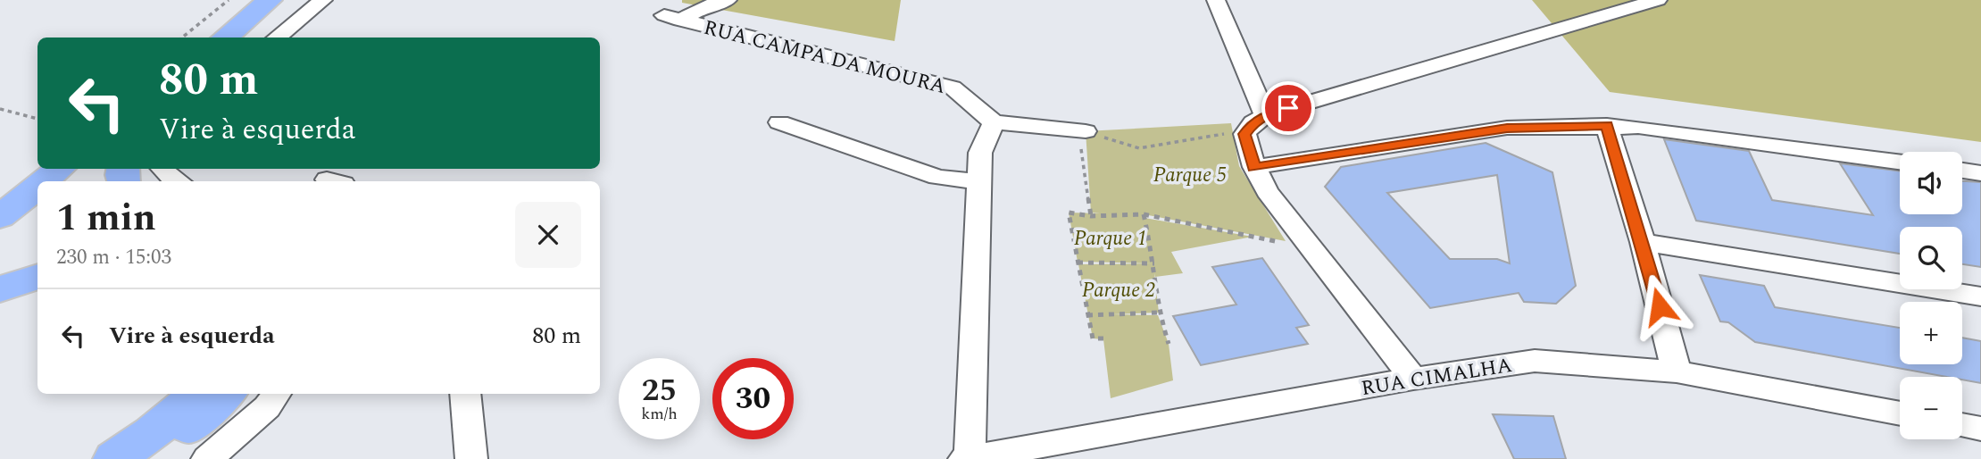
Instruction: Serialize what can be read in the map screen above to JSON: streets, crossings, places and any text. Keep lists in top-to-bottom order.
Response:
{
  "streets": {
    "street": ["RUA CAMPA DA MOURA", "RUA CIMALHA"]
  },
  "parks": ["Parque 5", "Parque 1", "Parque 2"],
  "page": {
    "turn": ["80 m", "Vire à esquerda"],
    "map_buttons": ["+", "−"],
    "heading": ["1 min", "230 m · 15:03"],
    "list": [
      {
        "name": "Vire à esquerda",
        "value": "80 m"
      }
    ],
    "speed": "25 km/h",
    "limit": "30"
  }
}
